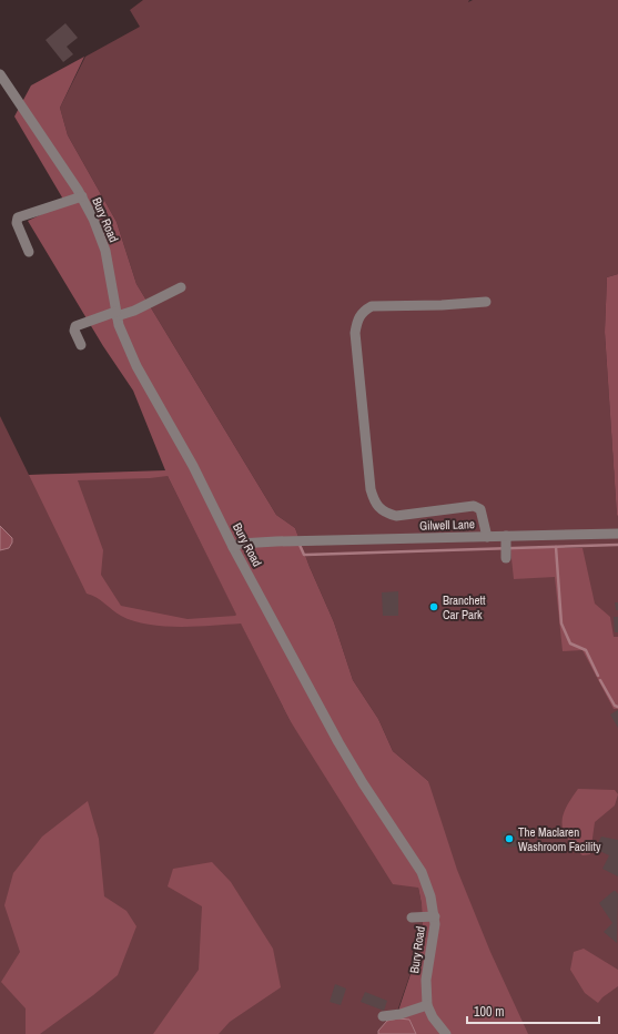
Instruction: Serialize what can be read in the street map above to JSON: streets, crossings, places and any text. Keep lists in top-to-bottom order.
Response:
{
  "streets": {
    "street": ["Bury Road", "Gilwell Lane"]
  },
  "crossings": [
    ["Bury Road", "Gilwell Lane"]
  ],
  "places": ["Branchett Car Park", "The Maclaren Washroom Facility"],
  "scale_bar": "100 m"
}
